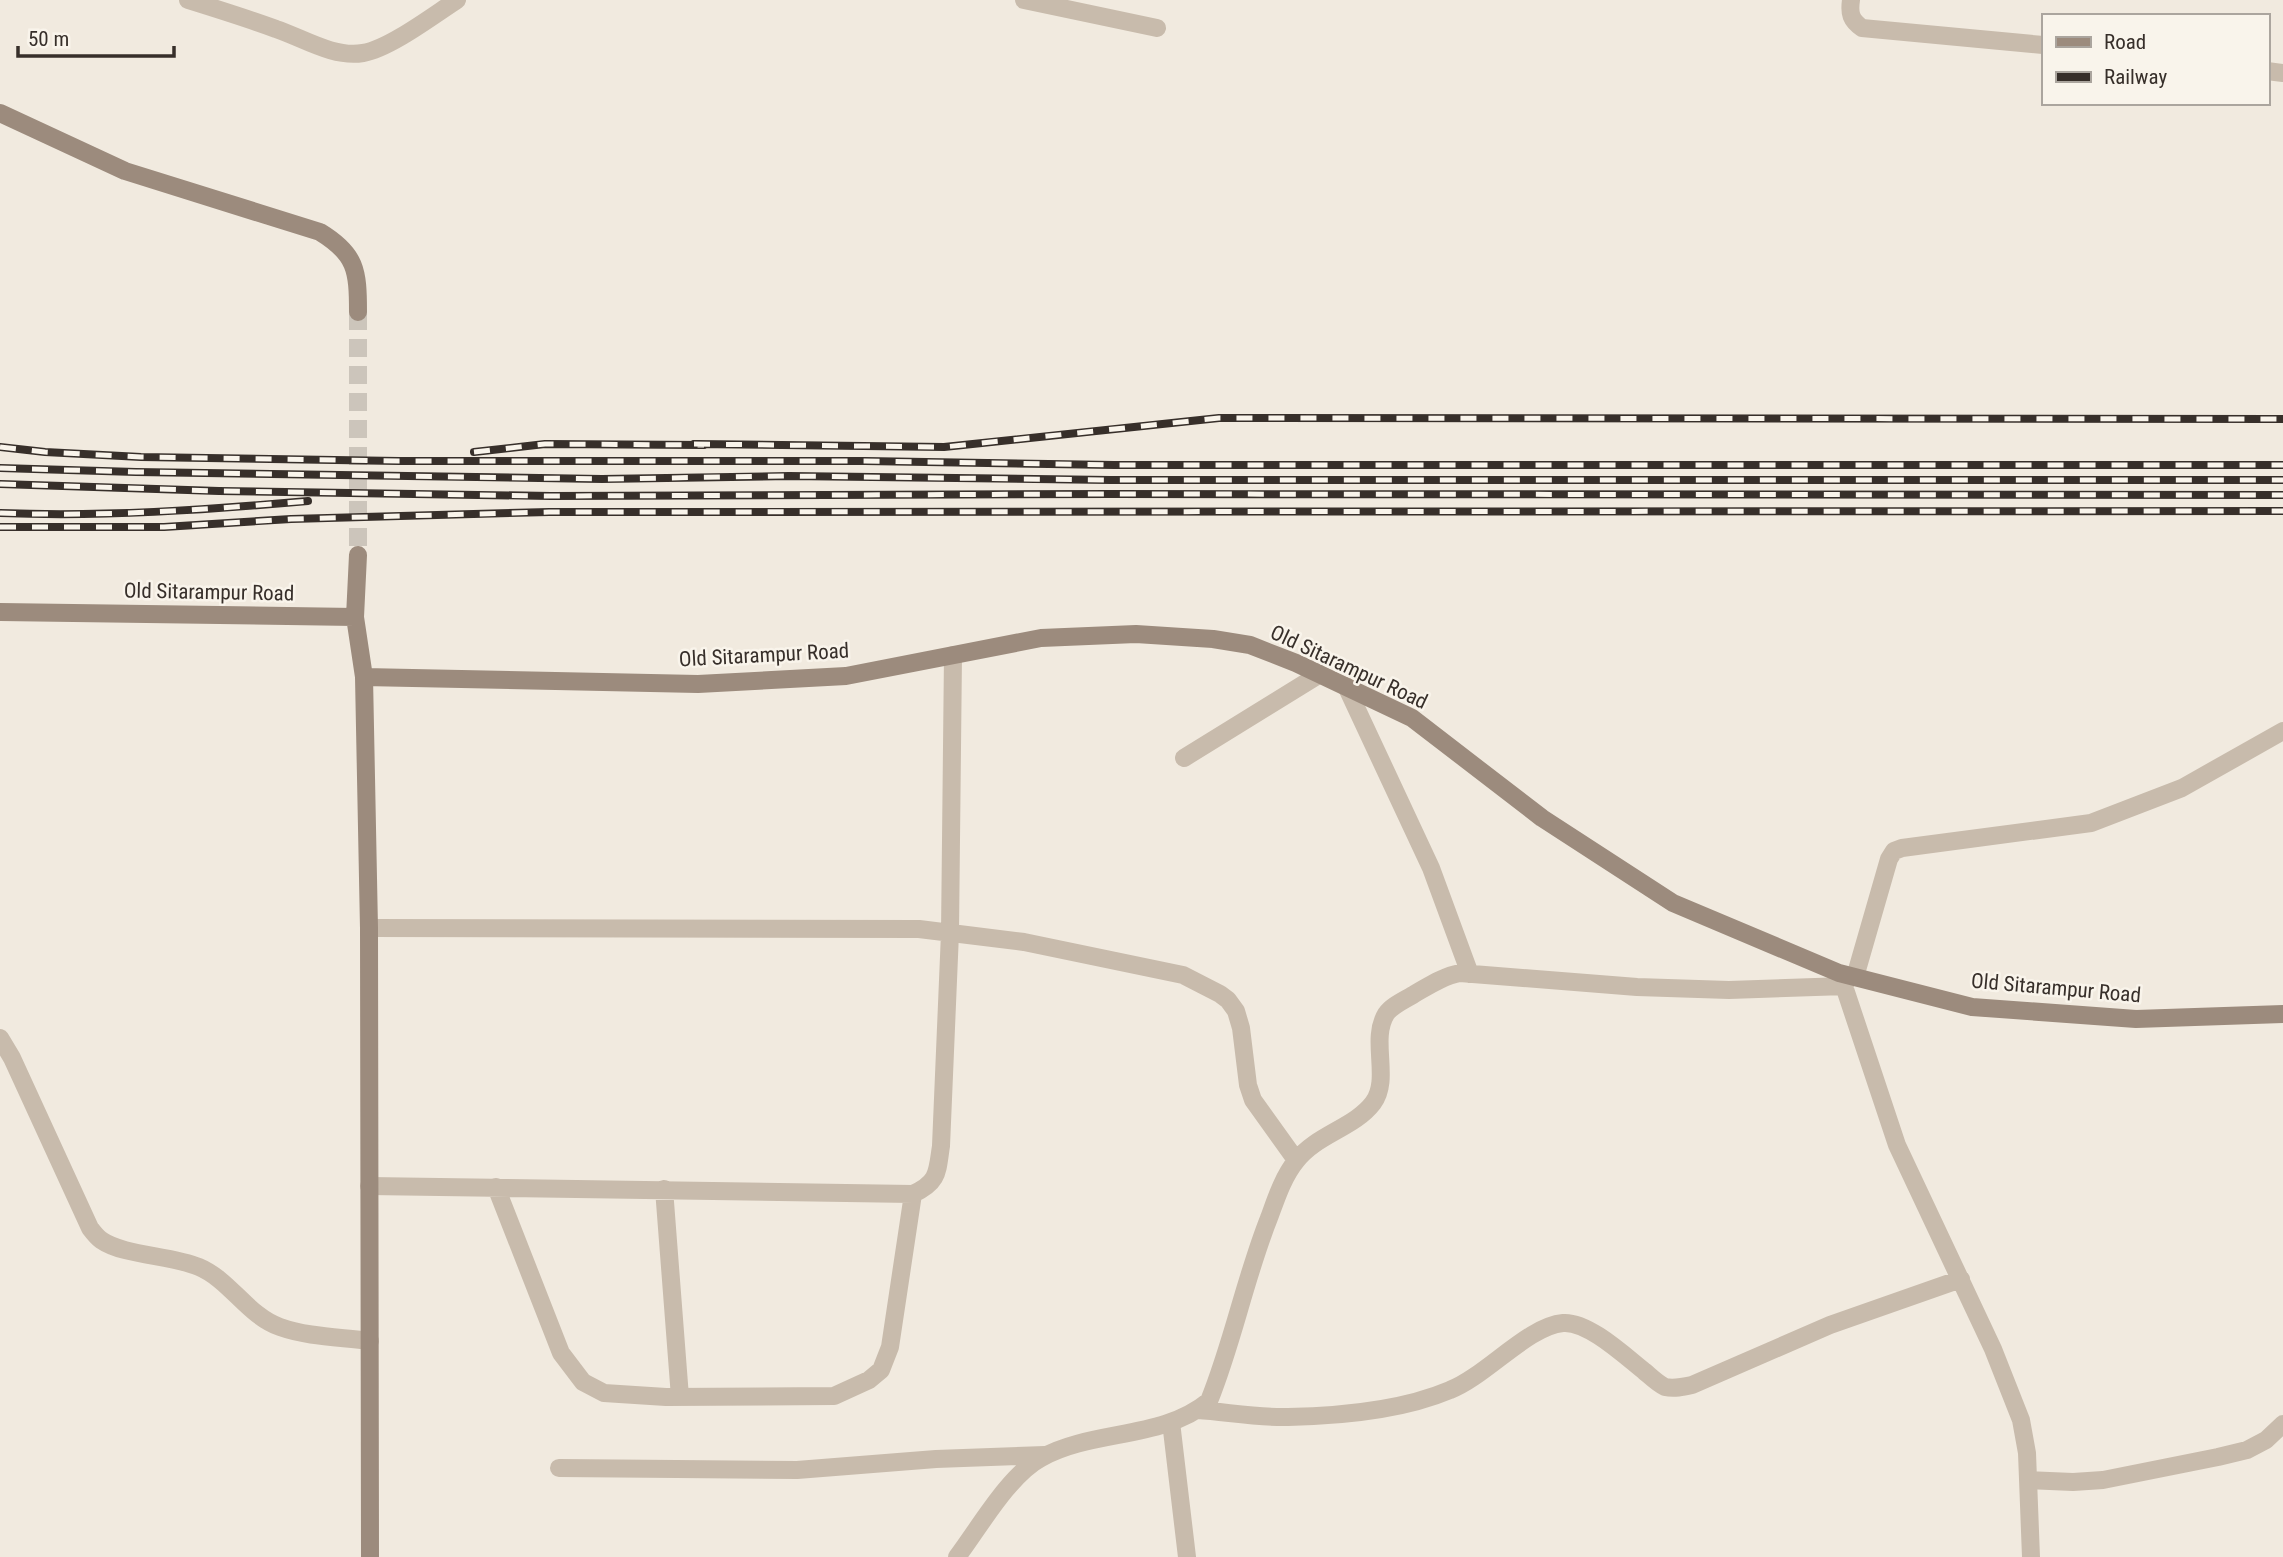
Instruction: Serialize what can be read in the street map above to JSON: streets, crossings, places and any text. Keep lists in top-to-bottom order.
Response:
{
  "streets": {
    "street": ["Old Sitarampur Road"]
  },
  "legend": ["Road", "Railway"],
  "scale_bar": "50 m"
}
